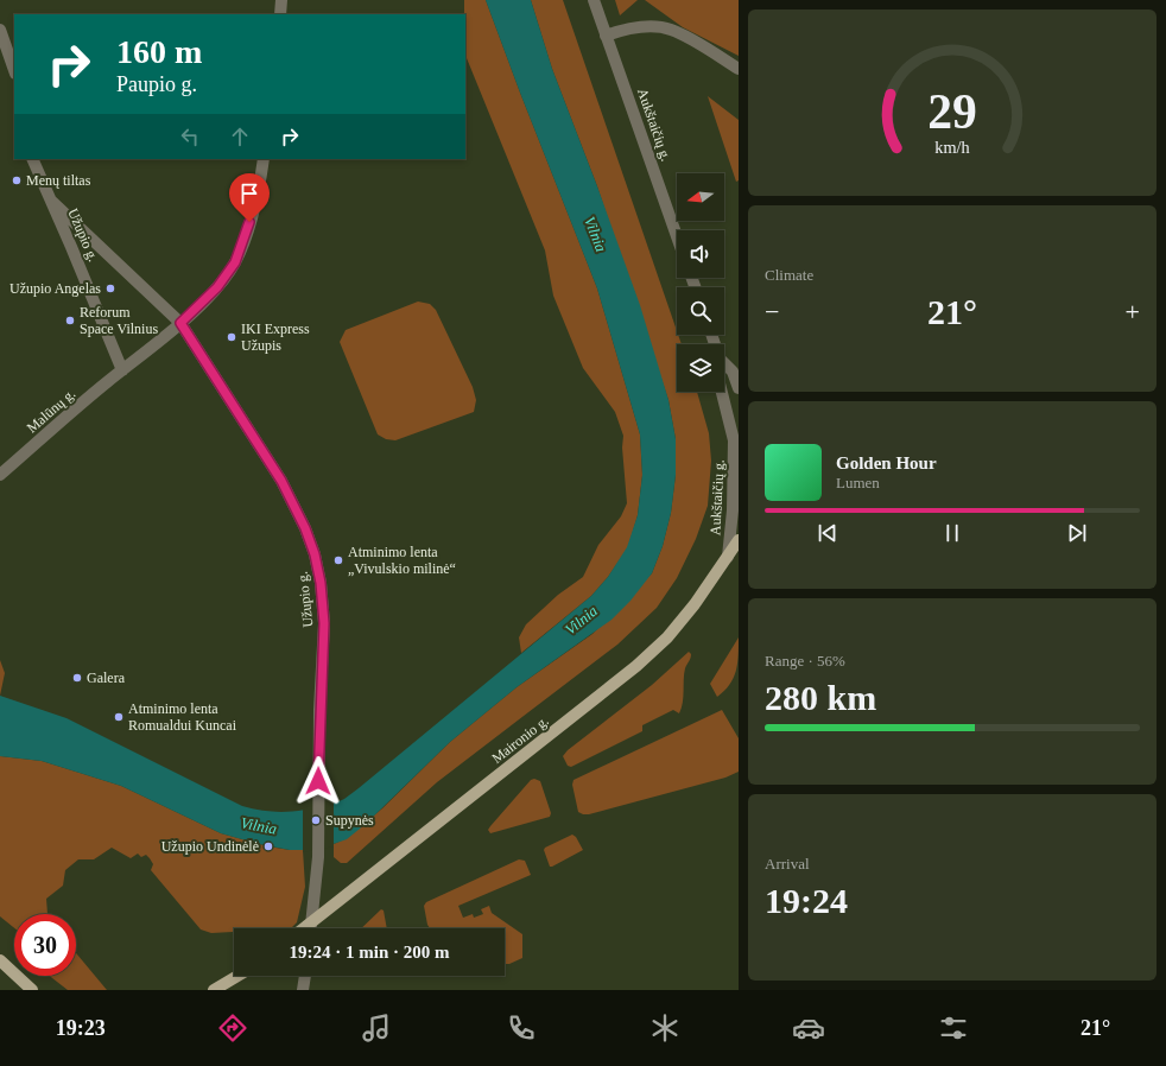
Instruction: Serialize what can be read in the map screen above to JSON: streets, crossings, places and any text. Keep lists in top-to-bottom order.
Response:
{
  "streets": {
    "main road": ["Maironio g."],
    "street": ["Aukštaičių g.", "Užupio g.", "Malūnų g."]
  },
  "crossings": [
    ["Aukštaičių g.", "Maironio g."],
    ["Užupio g.", "Malūnų g."],
    ["Užupio g.", "Maironio g."]
  ],
  "water": ["Vilnia"],
  "places": [
    "Menų tiltas",
    "Užupio Angelas",
    "Reforum Space Vilnius",
    "IKI Express Užupis",
    "Atminimo lenta „Vivulskio milinė“",
    "Galera",
    "Atminimo lenta Romualdui Kuncai",
    "Supynės",
    "Užupio Undinėlė"
  ],
  "north": "left",
  "page": {
    "turn": ["160 m", "Paupio g."],
    "tile": [
      "Climate",
      ["Range · 56%", "280 km"],
      ["Arrival", "19:24"]
    ],
    "heat": ["−", "21°", "+"],
    "song": ["Golden Hour", "Lumen"],
    "limit": "30",
    "trip": "19:24 · 1 min · 200 m",
    "tabs": ["19:23", "21°"],
    "gauge": ["29", "km/h"]
  }
}
